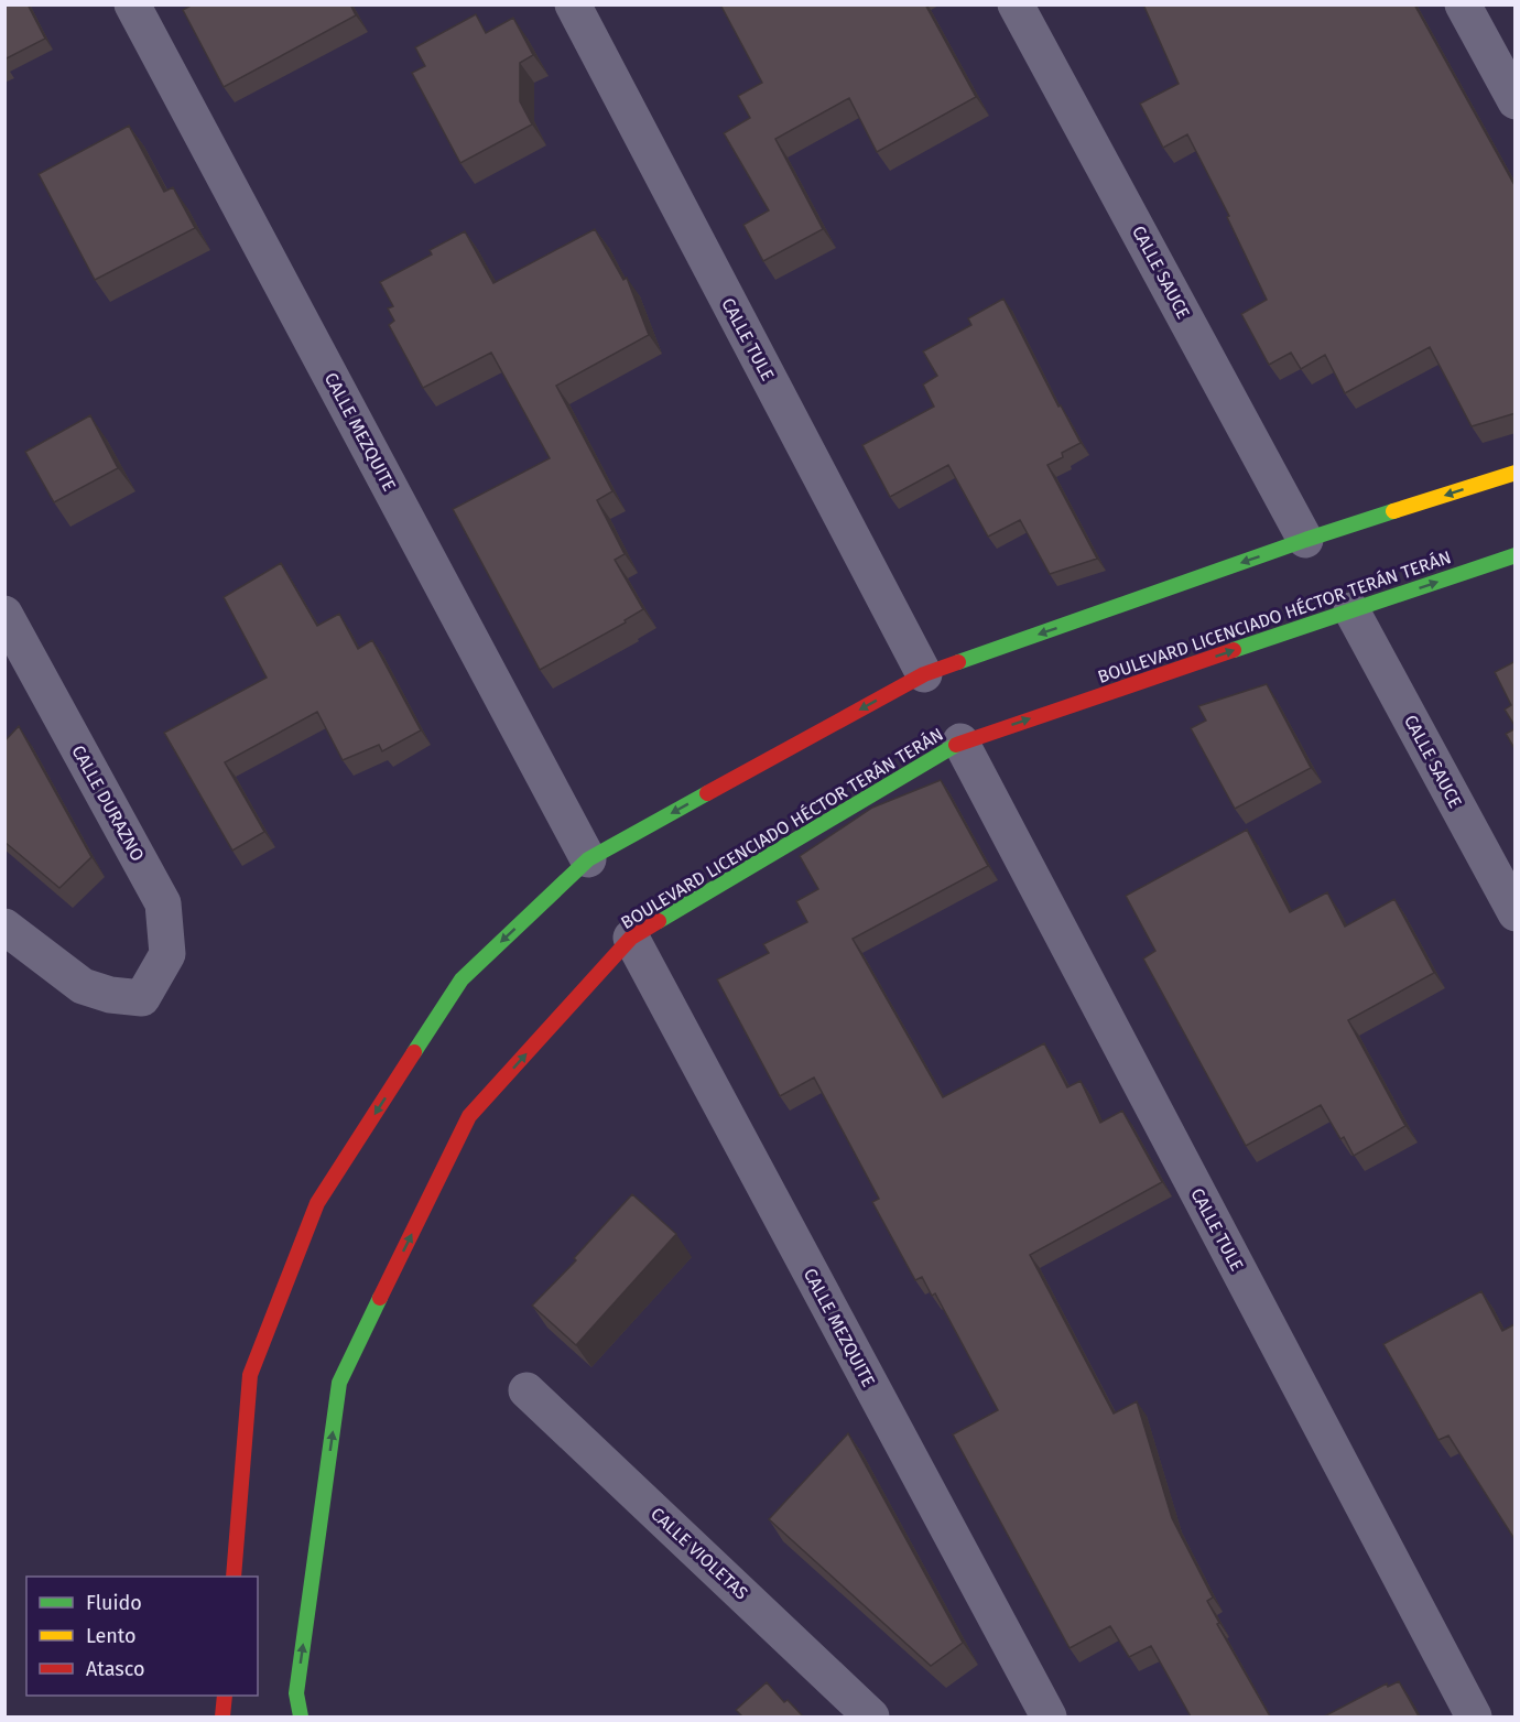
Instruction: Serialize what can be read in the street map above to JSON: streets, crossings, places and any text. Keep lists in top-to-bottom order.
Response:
{
  "streets": {
    "main road": ["BOULEVARD LICENCIADO HÉCTOR TERÁN TERÁN"],
    "street": [
      "CALLE SAUCE",
      "CALLE TULE",
      "CALLE MEZQUITE",
      "CALLE DURAZNO",
      "CALLE VIOLETAS"
    ]
  },
  "crossings": [
    ["CALLE SAUCE", "BOULEVARD LICENCIADO HÉCTOR TERÁN TERÁN"],
    ["CALLE TULE", "BOULEVARD LICENCIADO HÉCTOR TERÁN TERÁN"],
    ["CALLE MEZQUITE", "BOULEVARD LICENCIADO HÉCTOR TERÁN TERÁN"]
  ],
  "legend": ["Fluido", "Lento", "Atasco"]
}
